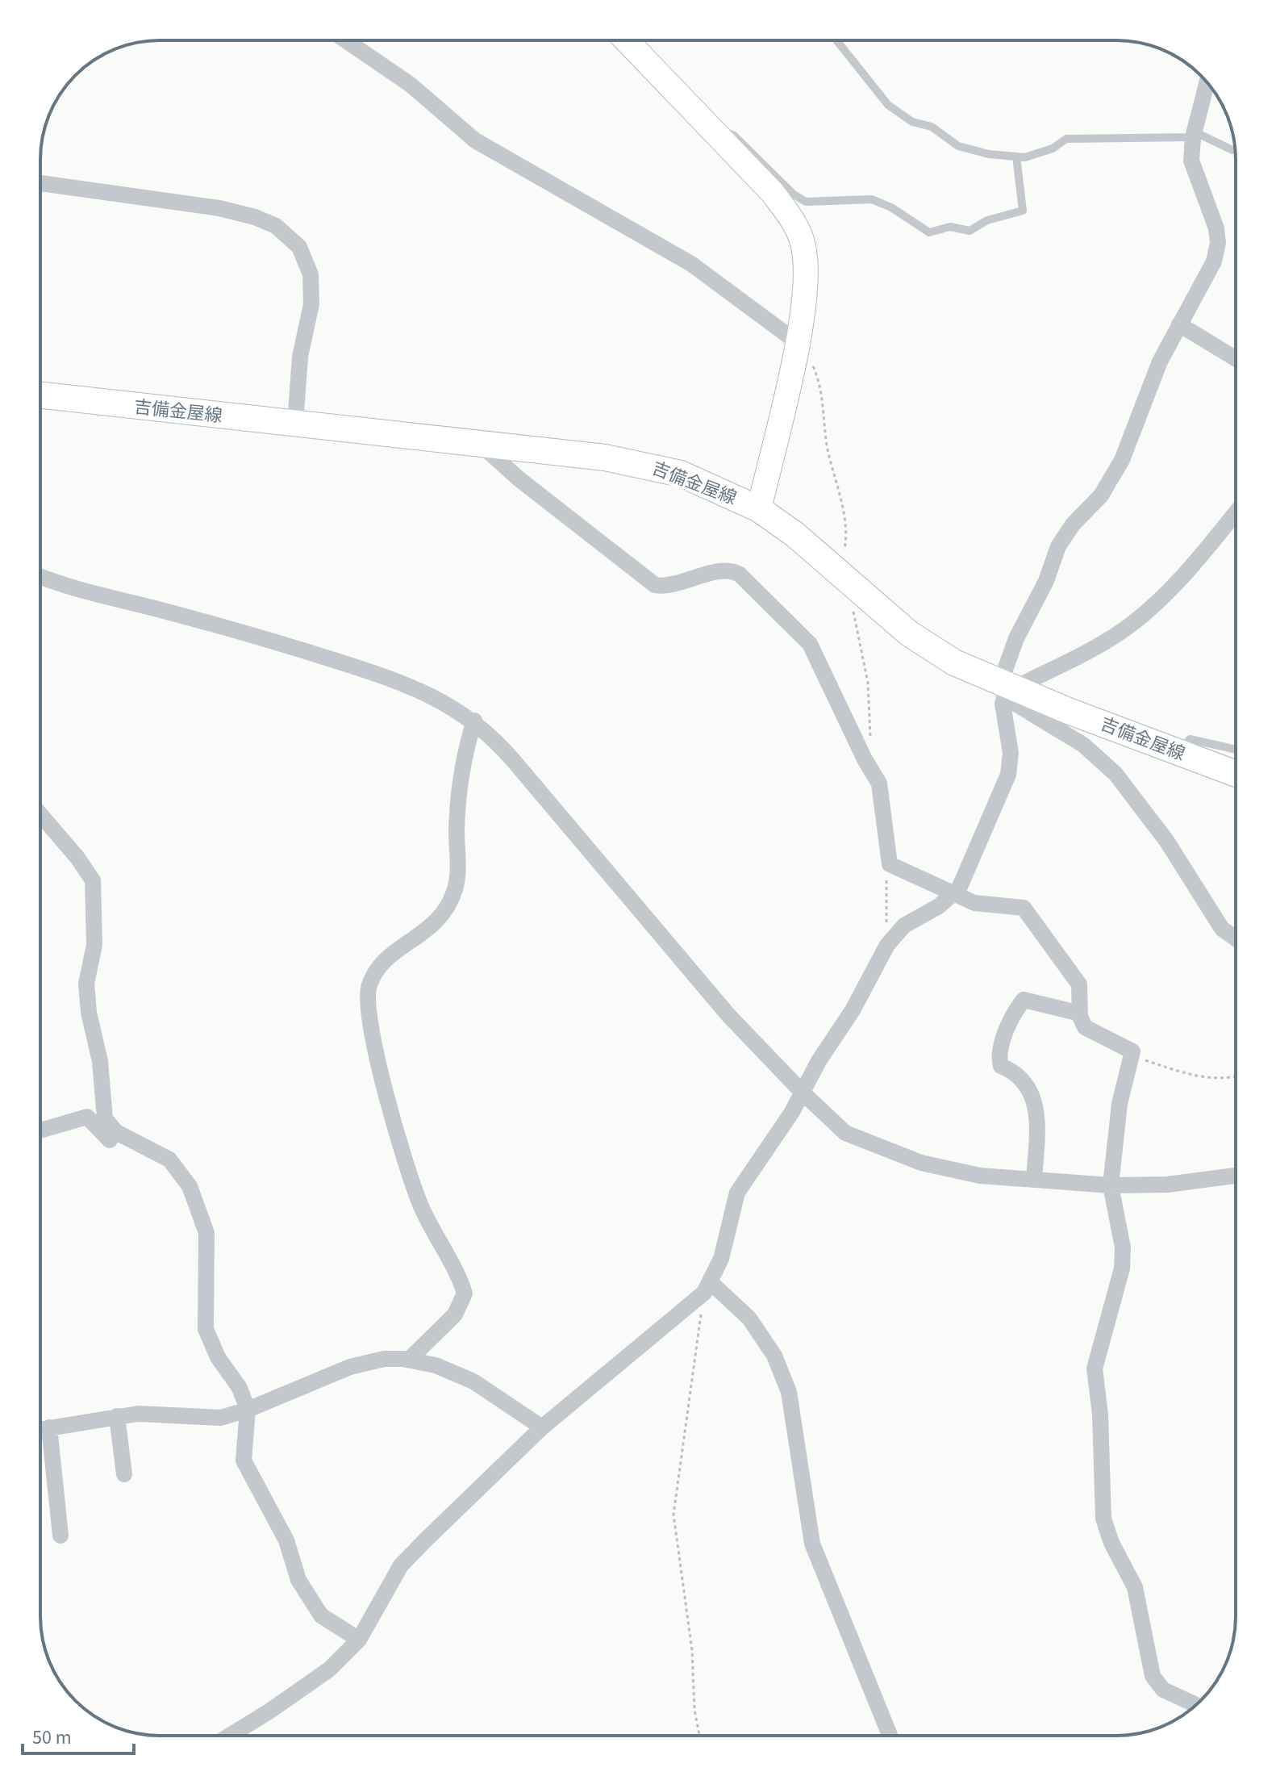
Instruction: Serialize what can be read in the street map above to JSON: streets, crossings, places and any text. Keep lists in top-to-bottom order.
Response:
{
  "streets": {
    "main road": ["吉備金屋線"]
  },
  "scale_bar": "50 m"
}
